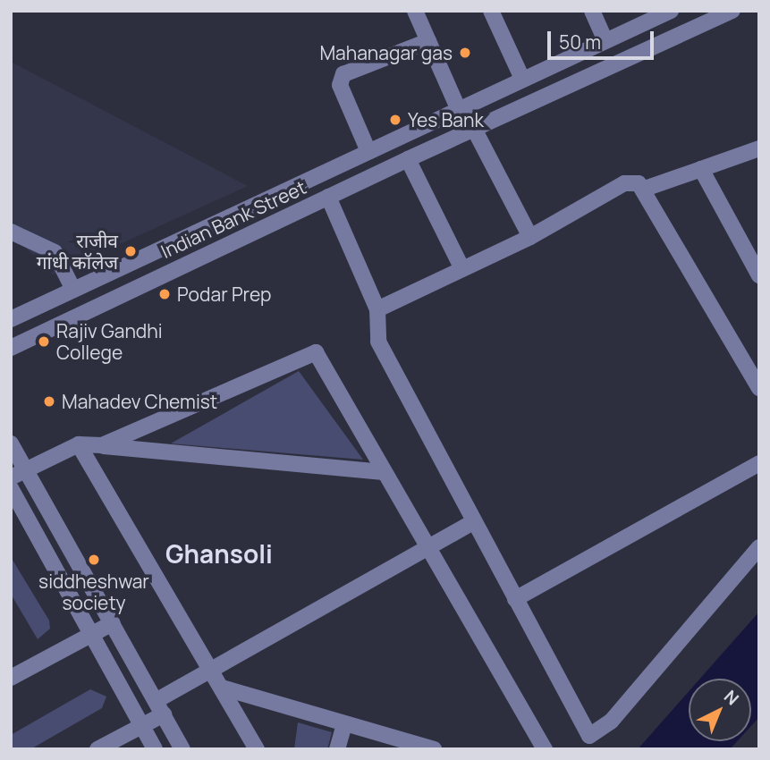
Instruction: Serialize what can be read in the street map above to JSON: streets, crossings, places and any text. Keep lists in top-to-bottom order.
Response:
{
  "streets": {
    "street": ["Indian Bank Street"]
  },
  "districts": ["Ghansoli"],
  "places": [
    "Mahanagar gas",
    "Yes Bank",
    "राजीव गांधी कॉलेज",
    "Podar Prep",
    "Rajiv Gandhi College",
    "Mahadev Chemist",
    "siddheshwar society"
  ],
  "scale_bar": "50 m",
  "north": "top right"
}
